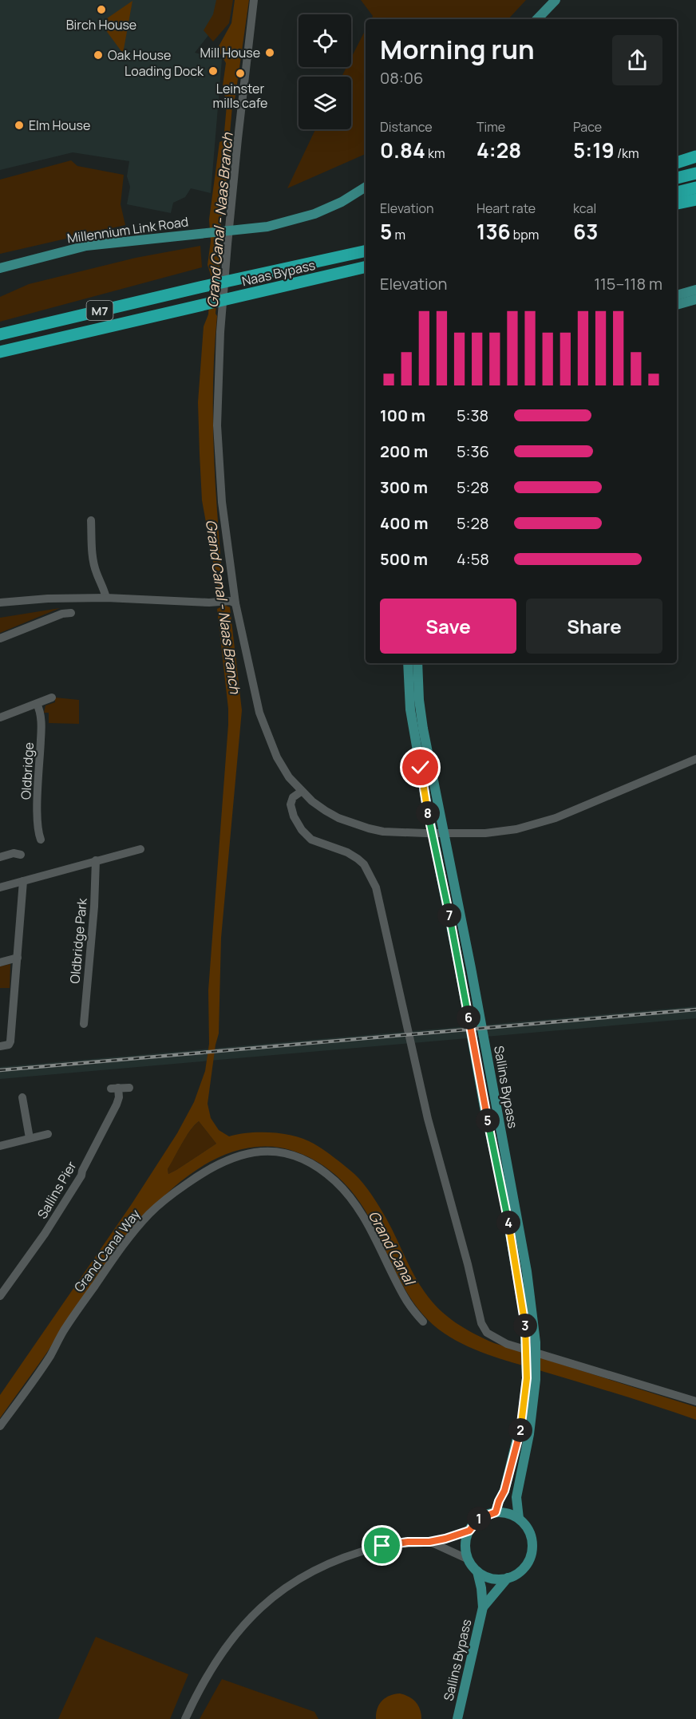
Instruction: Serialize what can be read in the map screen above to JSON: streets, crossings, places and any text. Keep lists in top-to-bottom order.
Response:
{
  "streets": {
    "highway": ["Naas Bypass", "M7"],
    "main road": ["Millennium Link Road", "Sallins Bypass"],
    "street": [
      "Oldbridge",
      "Oldbridge Park",
      "Sallins Pier",
      "Grand Canal Way"
    ]
  },
  "water": ["Grand Canal - Naas Branch", "Grand Canal"],
  "places": [
    "Birch House",
    "Mill House",
    "Oak House",
    "Loading Dock",
    "Leinster mills cafe",
    "Elm House"
  ],
  "page": {
    "heading": ["Morning run", "08:06"],
    "stats": [
      ["Distance", "0.84 km"],
      ["Time", "4:28"],
      ["Pace", "5:19 /km"],
      ["Elevation", "5 m"],
      ["Heart rate", "136 bpm"],
      ["kcal", "63"]
    ],
    "chart": ["Elevation", "115–118 m"],
    "list": [
      {
        "name": "100 m",
        "note": "5:38"
      },
      {
        "name": "200 m",
        "note": "5:36"
      },
      {
        "name": "300 m",
        "note": "5:28"
      },
      {
        "name": "400 m",
        "note": "5:28"
      },
      {
        "name": "500 m",
        "note": "4:58"
      }
    ],
    "buttons": ["Save", "Share"],
    "pins": [
      "8",
      "7",
      "6",
      "5",
      "4",
      "3",
      "2",
      "1"
    ]
  }
}
